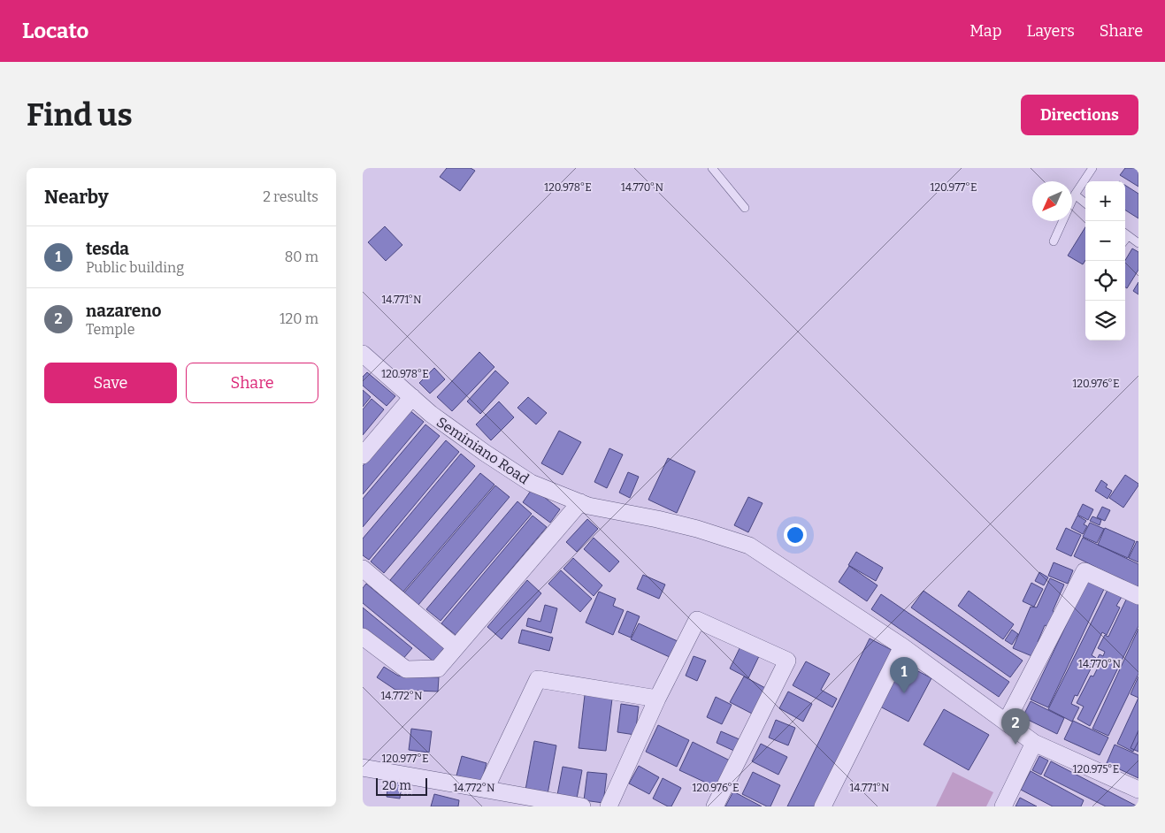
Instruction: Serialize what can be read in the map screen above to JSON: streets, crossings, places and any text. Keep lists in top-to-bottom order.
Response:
{
  "streets": {
    "street": ["Seminiano Road"]
  },
  "scale_bar": "20 m",
  "north": "bottom left",
  "page": {
    "header": "Locato",
    "nav": ["Map", "Layers", "Share"],
    "buttons": [
      "Directions",
      ["Save", "Share"]
    ],
    "title": "Find us",
    "heading": ["Nearby", "2 results"],
    "map_buttons": ["+", "−"],
    "list": [
      {
        "mark": "1",
        "name": "tesda",
        "note": "Public building",
        "value": "80 m"
      },
      {
        "mark": "2",
        "name": "nazareno",
        "note": "Temple",
        "value": "120 m"
      }
    ],
    "pins": ["1", "2"],
    "scale": "20 m"
  },
  "coordinates": [
    "120.978°E",
    "14.770°N",
    "120.977°E",
    "14.771°N",
    "120.976°E",
    "14.772°N",
    "120.975°E"
  ]
}
